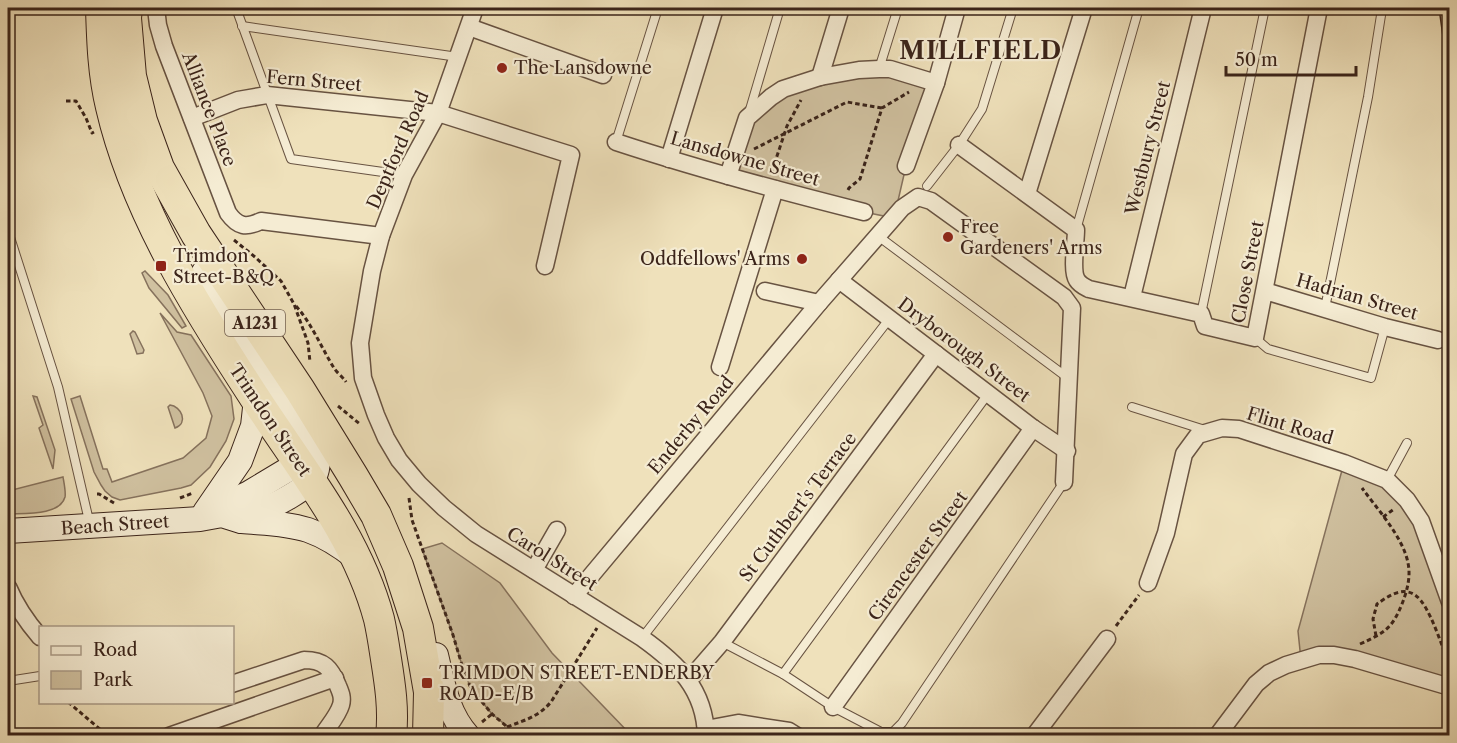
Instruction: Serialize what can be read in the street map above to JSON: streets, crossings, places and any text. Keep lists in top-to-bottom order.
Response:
{
  "streets": {
    "highway": ["A1231", "Trimdon Street"],
    "street": [
      "Fern Street",
      "Alliance Place",
      "Westbury Street",
      "Deptford Road",
      "Lansdowne Street",
      "Close Street",
      "Hadrian Street",
      "Dryborough Street",
      "Enderby Road",
      "Flint Road",
      "St Cuthbert's Terrace",
      "Beach Street",
      "Cirencester Street",
      "Carol Street"
    ]
  },
  "crossings": [
    ["Fern Street", "Alliance Place"],
    ["Fern Street", "Deptford Road"],
    ["Alliance Place", "Deptford Road"],
    ["Westbury Street", "Close Street"],
    ["Deptford Road", "Carol Street"],
    ["Close Street", "Hadrian Street"],
    ["Dryborough Street", "Enderby Road"],
    ["Dryborough Street", "St Cuthbert's Terrace"],
    ["Dryborough Street", "Cirencester Street"],
    ["Trimdon Street", "Beach Street"],
    ["Enderby Road", "Carol Street"],
    ["St Cuthbert's Terrace", "Carol Street"]
  ],
  "districts": ["MILLFIELD"],
  "places": {
    "other": ["The Lansdowne", "Free Gardeners' Arms", "Oddfellows' Arms"],
    "transit": ["Trimdon Street-B&Q", "TRIMDON STREET-ENDERBY ROAD-E/B"]
  },
  "legend": ["Road", "Park"],
  "scale_bar": "50 m"
}
